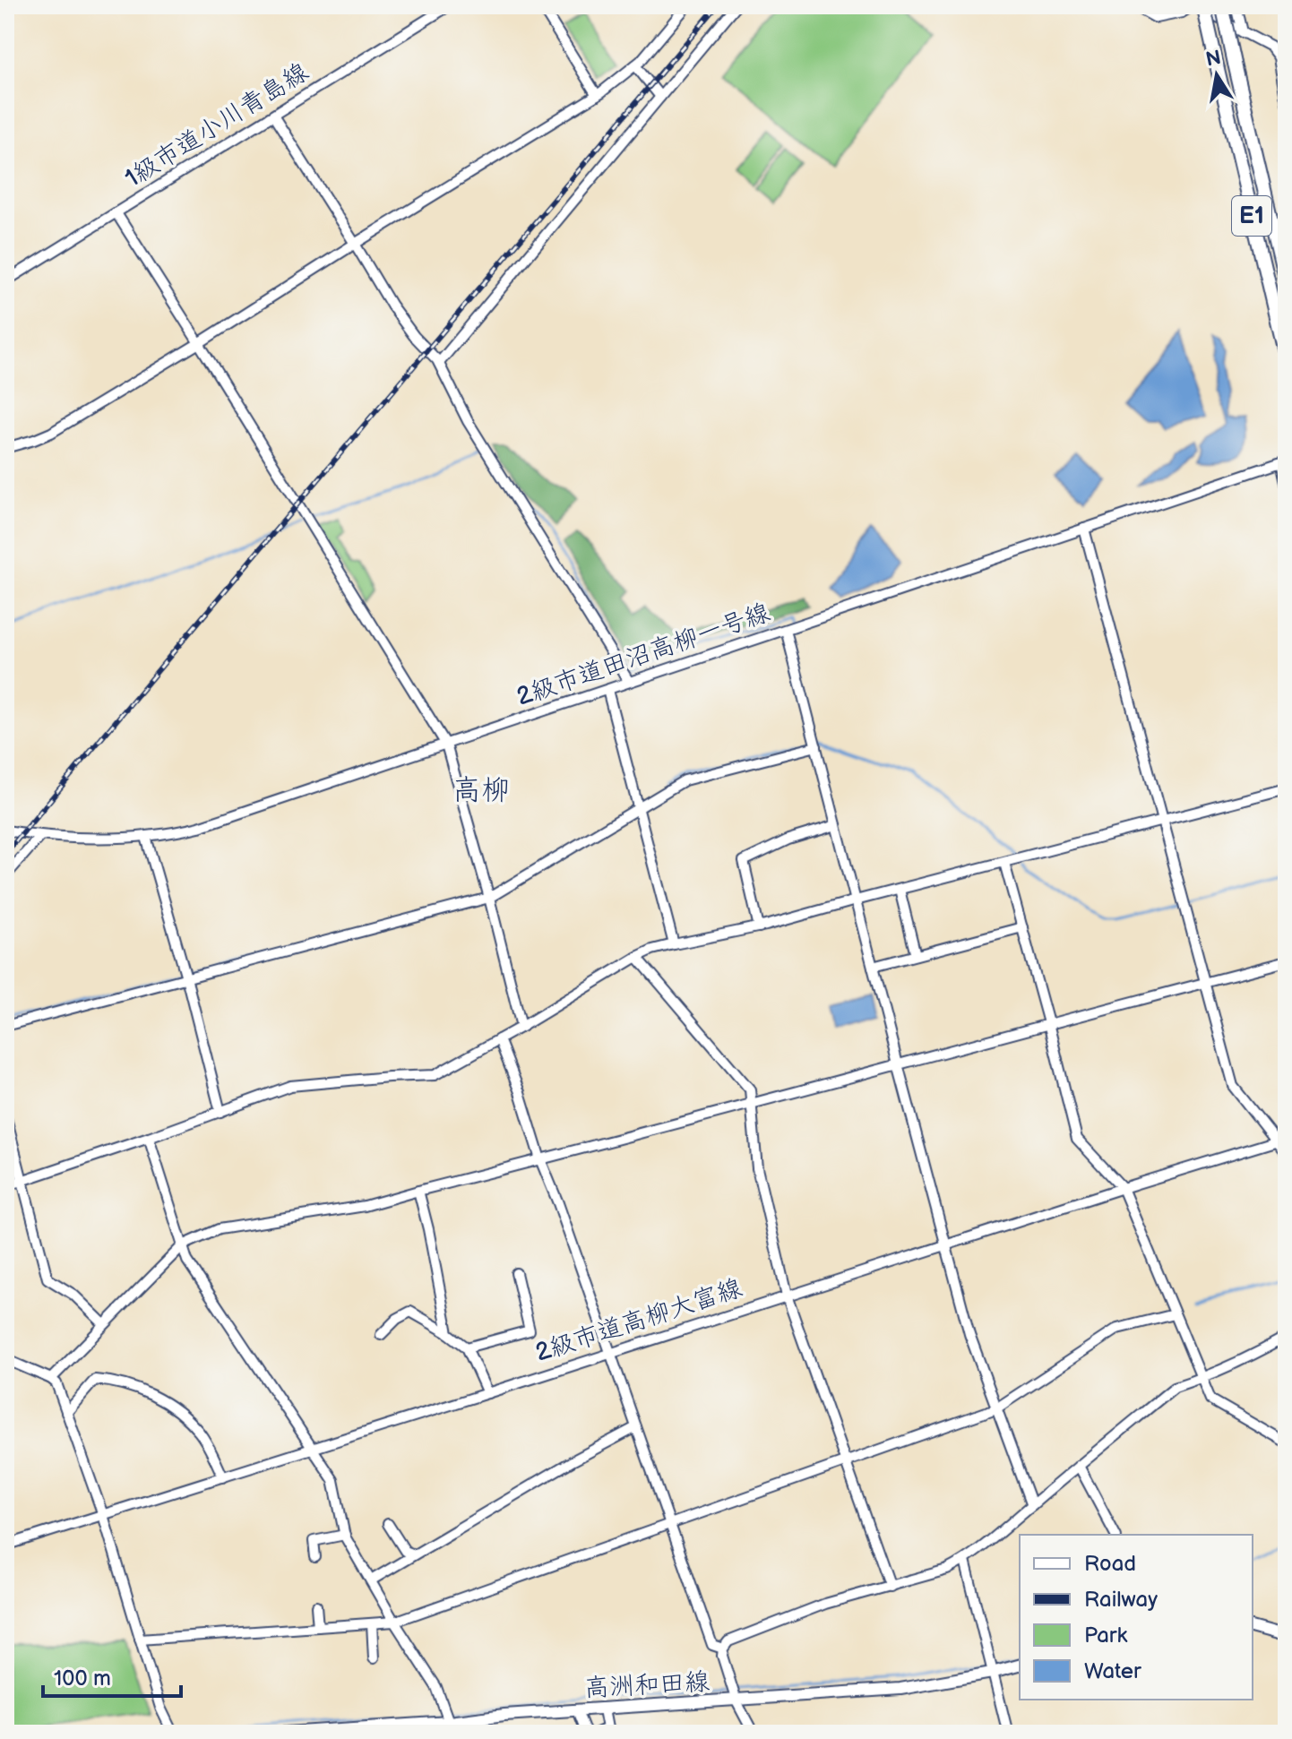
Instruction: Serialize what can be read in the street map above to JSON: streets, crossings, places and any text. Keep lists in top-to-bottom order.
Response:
{
  "streets": {
    "highway": ["E1"],
    "main road": ["高洲和田線"],
    "street": ["1級市道小川青島線", "2級市道田沼高柳一号線", "2級市道高柳大富線"]
  },
  "districts": ["高柳"],
  "legend": [
    "Road",
    "Railway",
    "Park",
    "Water"
  ],
  "scale_bar": "100 m",
  "north": "top"
}
